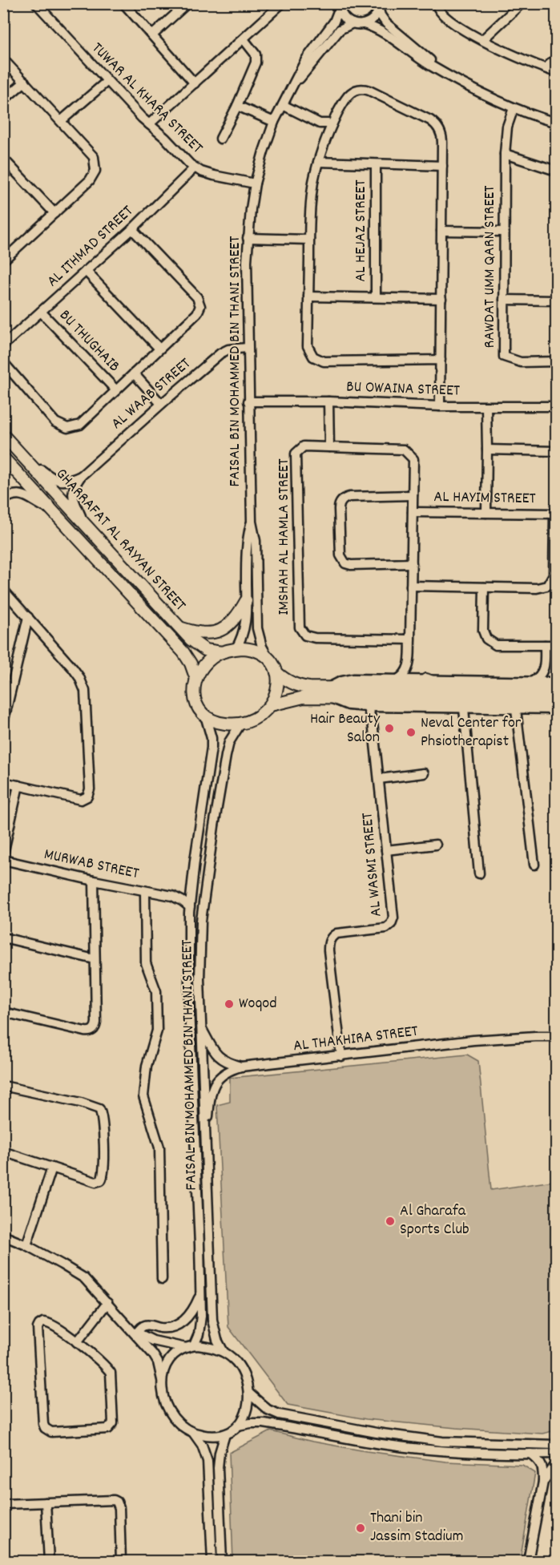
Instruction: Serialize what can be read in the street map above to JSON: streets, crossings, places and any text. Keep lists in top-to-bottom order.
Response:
{
  "streets": {
    "main road": ["GHARRAFAT AL RAYYAN STREET"],
    "street": [
      "TUWAR AL KHARA STREET",
      "AL HEJAZ STREET",
      "AL ITHMAD STREET",
      "RAWDAT UMM QARN STREET",
      "BU THUGHAIB",
      "FAISAL BIN MOHAMMED BIN THANI STREET",
      "BU OWAINA STREET",
      "AL WAAB STREET",
      "AL HAYIM STREET",
      "IMSHAH AL HAMLA STREET",
      "MURWAB STREET",
      "AL WASMI STREET",
      "AL THAKHIRA STREET"
    ]
  },
  "crossings": [
    ["TUWAR AL KHARA STREET", "AL ITHMAD STREET"],
    ["TUWAR AL KHARA STREET", "FAISAL BIN MOHAMMED BIN THANI STREET"],
    ["AL ITHMAD STREET", "BU THUGHAIB"],
    ["FAISAL BIN MOHAMMED BIN THANI STREET", "BU OWAINA STREET"],
    ["FAISAL BIN MOHAMMED BIN THANI STREET", "AL WAAB STREET"],
    ["FAISAL BIN MOHAMMED BIN THANI STREET", "GHARRAFAT AL RAYYAN STREET"],
    ["FAISAL BIN MOHAMMED BIN THANI STREET", "MURWAB STREET"],
    ["FAISAL BIN MOHAMMED BIN THANI STREET", "AL THAKHIRA STREET"],
    ["AL WAAB STREET", "GHARRAFAT AL RAYYAN STREET"],
    ["AL HAYIM STREET", "IMSHAH AL HAMLA STREET"],
    ["AL WASMI STREET", "AL THAKHIRA STREET"]
  ],
  "places": [
    "Hair Beauty Salon",
    "Neval Center for Phsiotherapist",
    "Woqod",
    "Al Gharafa Sports Club",
    "Thani bin Jassim Stadium"
  ]
}
